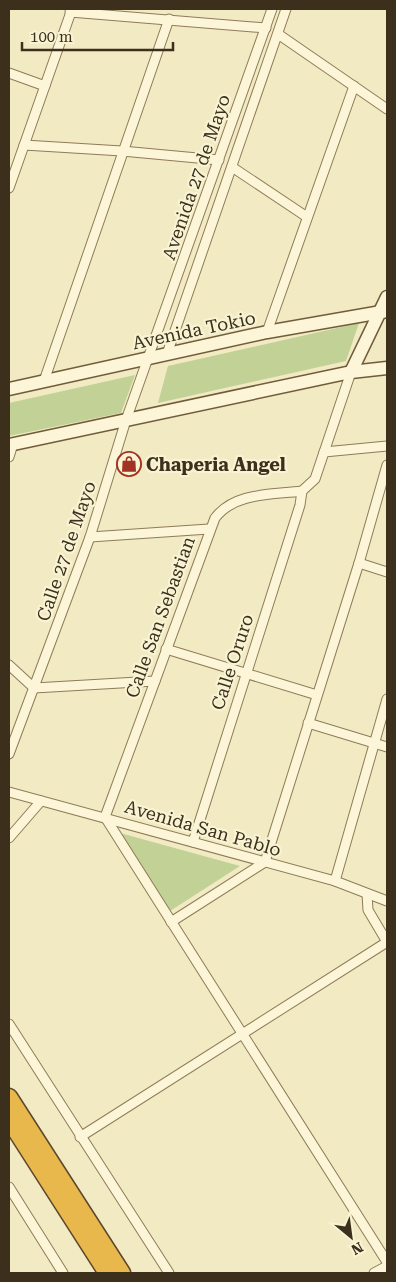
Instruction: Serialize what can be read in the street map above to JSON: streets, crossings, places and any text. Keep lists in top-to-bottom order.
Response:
{
  "streets": {
    "street": [
      "Avenida 27 de Mayo",
      "Avenida Tokio",
      "Calle 27 de Mayo",
      "Calle San Sebastian",
      "Calle Oruro",
      "Avenida San Pablo"
    ]
  },
  "crossings": [
    ["Avenida 27 de Mayo", "Avenida Tokio"],
    ["Avenida 27 de Mayo", "Calle 27 de Mayo"],
    ["Avenida Tokio", "Calle 27 de Mayo"],
    ["Calle San Sebastian", "Calle Oruro"],
    ["Calle San Sebastian", "Avenida San Pablo"],
    ["Calle Oruro", "Avenida San Pablo"]
  ],
  "places": {
    "shop": ["Chaperia Angel"]
  },
  "scale_bar": "100 m",
  "north": "bottom right"
}
